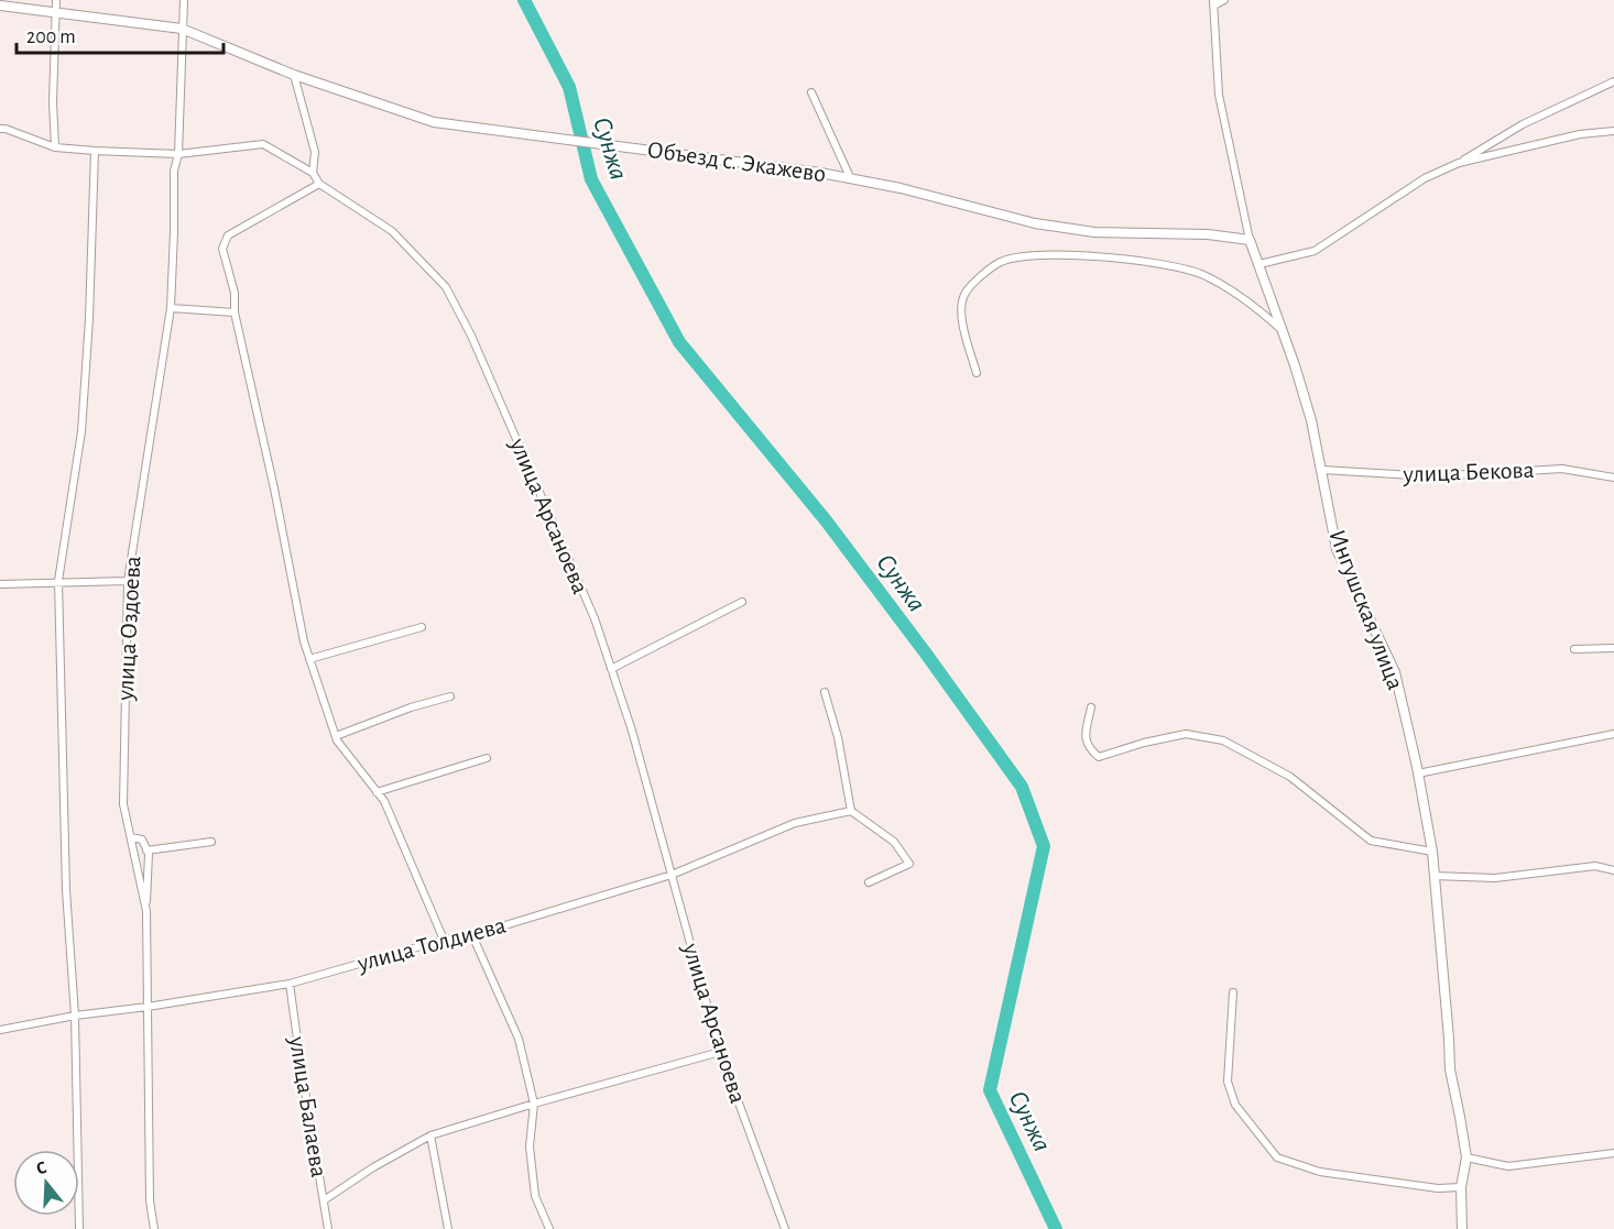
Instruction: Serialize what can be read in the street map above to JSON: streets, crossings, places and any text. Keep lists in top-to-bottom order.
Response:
{
  "streets": {
    "main road": ["Объезд с. Экажево", "Ингушская улица"],
    "street": [
      "улица Бекова",
      "улица Арсаноева",
      "улица Оздоева",
      "улица Толдиева",
      "улица Балаева"
    ]
  },
  "crossings": [
    ["Объезд с. Экажево", "Ингушская улица"],
    ["Объезд с. Экажево", "улица Оздоева"],
    ["улица Бекова", "Ингушская улица"],
    ["улица Арсаноева", "улица Оздоева"],
    ["улица Арсаноева", "улица Толдиева"],
    ["улица Оздоева", "улица Толдиева"],
    ["улица Толдиева", "улица Балаева"]
  ],
  "water": ["Сунжа"],
  "scale_bar": "200 m",
  "north": "top"
}
